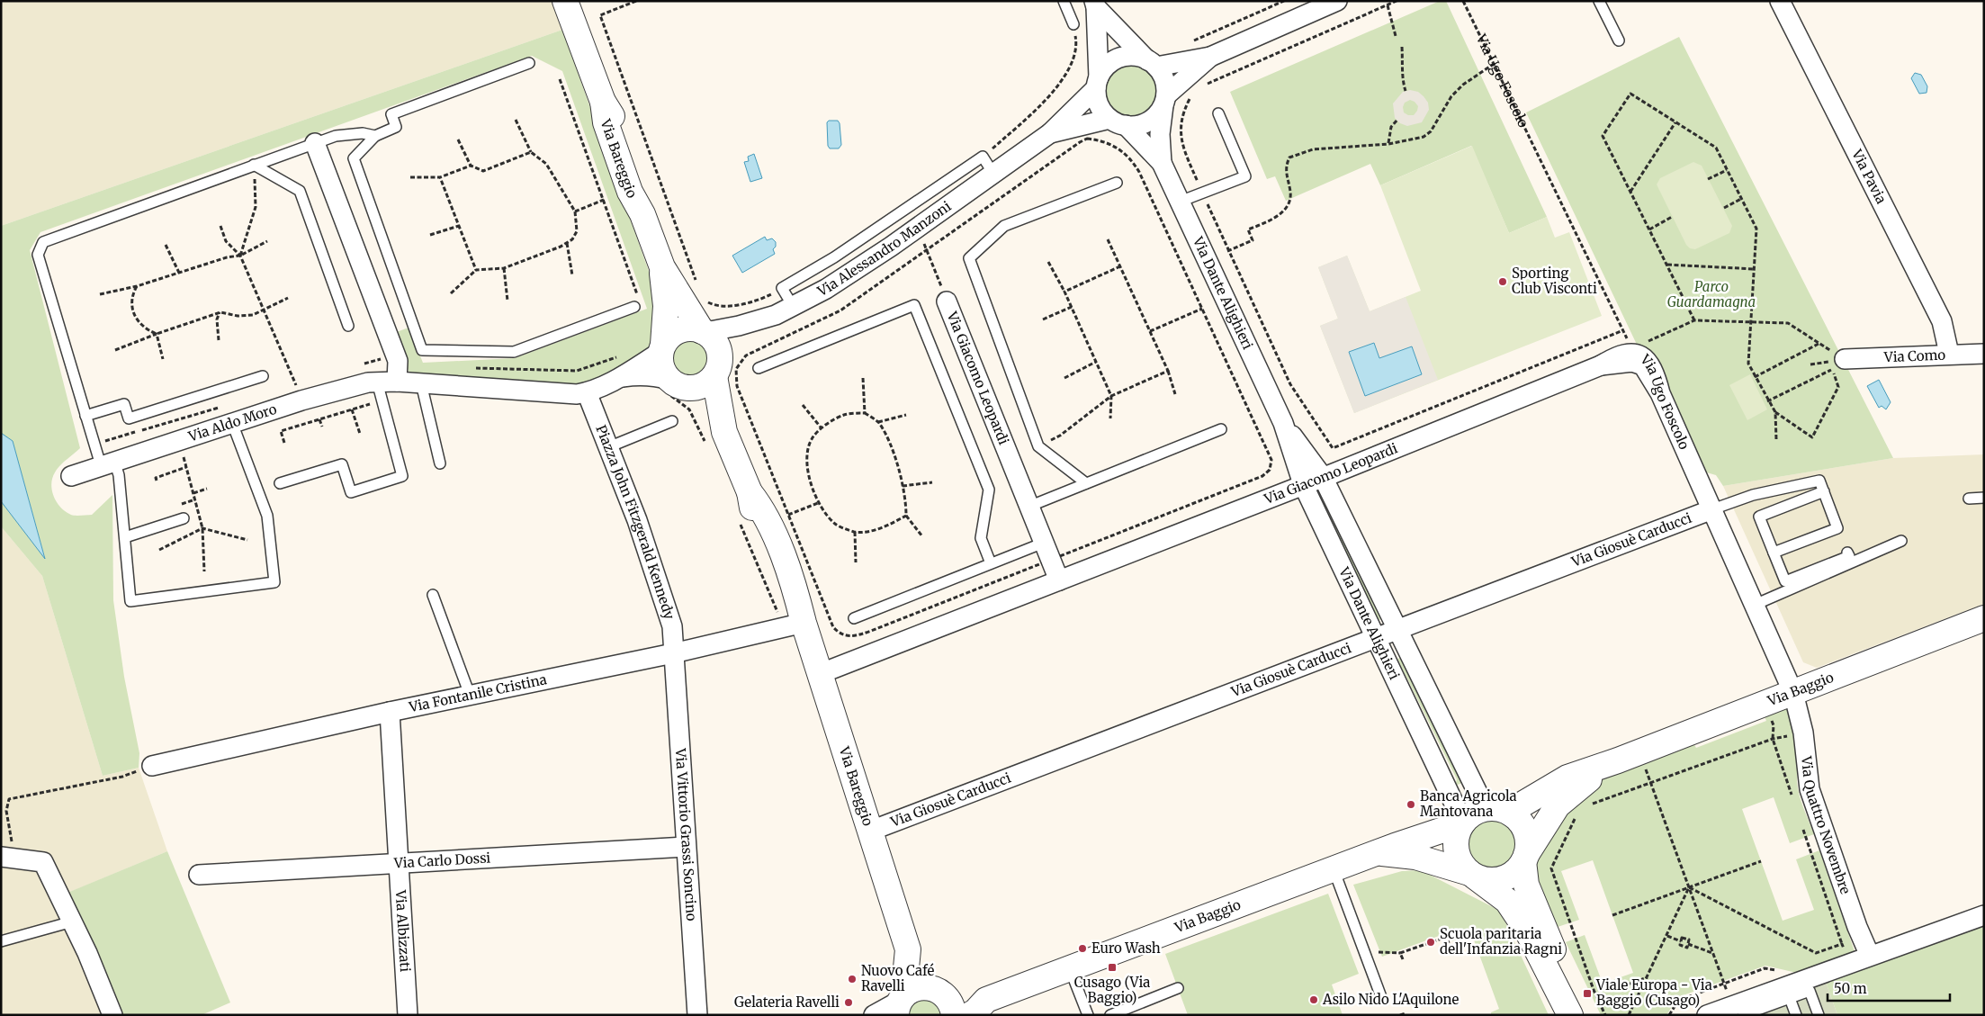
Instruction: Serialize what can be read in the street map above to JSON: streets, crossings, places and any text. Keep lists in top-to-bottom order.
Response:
{
  "streets": {
    "street": [
      "Via Ugo Foscolo",
      "Via Bareggio",
      "Via Pavia",
      "Via Alessandro Manzoni",
      "Via Dante Alighieri",
      "Via Como",
      "Via Giacomo Leopardi",
      "Via Aldo Moro",
      "Piazza John Fitzgerald Kennedy",
      "Via Giosuè Carducci",
      "Via Baggio",
      "Via Fontanile Cristina",
      "Via Quattro Novembre",
      "Via Vittorio Grassi Soncino",
      "Via Carlo Dossi",
      "Via Albizzati"
    ]
  },
  "crossings": [
    ["Via Ugo Foscolo", "Via Giacomo Leopardi"],
    ["Via Ugo Foscolo", "Via Giosuè Carducci"],
    ["Via Ugo Foscolo", "Via Baggio"],
    ["Via Ugo Foscolo", "Via Quattro Novembre"],
    ["Via Bareggio", "Via Alessandro Manzoni"],
    ["Via Bareggio", "Via Giacomo Leopardi"],
    ["Via Bareggio", "Via Giosuè Carducci"],
    ["Via Bareggio", "Via Baggio"],
    ["Via Bareggio", "Via Fontanile Cristina"],
    ["Via Pavia", "Via Como"],
    ["Via Alessandro Manzoni", "Via Dante Alighieri"],
    ["Via Dante Alighieri", "Via Giacomo Leopardi"],
    ["Via Dante Alighieri", "Via Giosuè Carducci"],
    ["Via Dante Alighieri", "Via Baggio"],
    ["Via Aldo Moro", "Piazza John Fitzgerald Kennedy"],
    ["Piazza John Fitzgerald Kennedy", "Via Fontanile Cristina"],
    ["Piazza John Fitzgerald Kennedy", "Via Vittorio Grassi Soncino"],
    ["Via Baggio", "Via Quattro Novembre"],
    ["Via Fontanile Cristina", "Via Vittorio Grassi Soncino"],
    ["Via Fontanile Cristina", "Via Albizzati"],
    ["Via Vittorio Grassi Soncino", "Via Carlo Dossi"],
    ["Via Carlo Dossi", "Via Albizzati"]
  ],
  "parks": ["Parco Guardamagna"],
  "places": {
    "other": [
      "Sporting Club Visconti",
      "Banca Agricola Mantovana",
      "Scuola paritaria dell'Infanzia Ragni",
      "Euro Wash",
      "Nuovo Café Ravelli",
      "Asilo Nido L'Aquilone",
      "Gelateria Ravelli"
    ],
    "transit": ["Cusago (Via Baggio)", "Viale Europa - Via Baggio (Cusago)"]
  },
  "scale_bar": "50 m"
}
